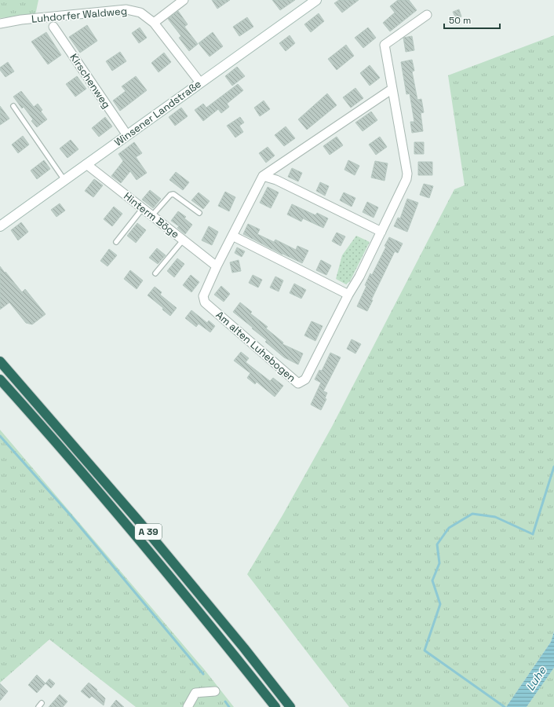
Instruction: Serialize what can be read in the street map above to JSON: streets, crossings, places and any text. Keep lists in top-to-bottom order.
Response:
{
  "streets": {
    "highway": ["A 39"],
    "main road": ["Winsener Landstraße"],
    "street": [
      "Luhdorfer Waldweg",
      "Kirschenweg",
      "Hinterm Böge",
      "Am alten Luhebogen"
    ]
  },
  "crossings": [
    ["Luhdorfer Waldweg", "Winsener Landstraße"],
    ["Kirschenweg", "Winsener Landstraße"],
    ["Winsener Landstraße", "Hinterm Böge"],
    ["Hinterm Böge", "Am alten Luhebogen"]
  ],
  "water": ["Luhe"],
  "scale_bar": "50 m"
}
